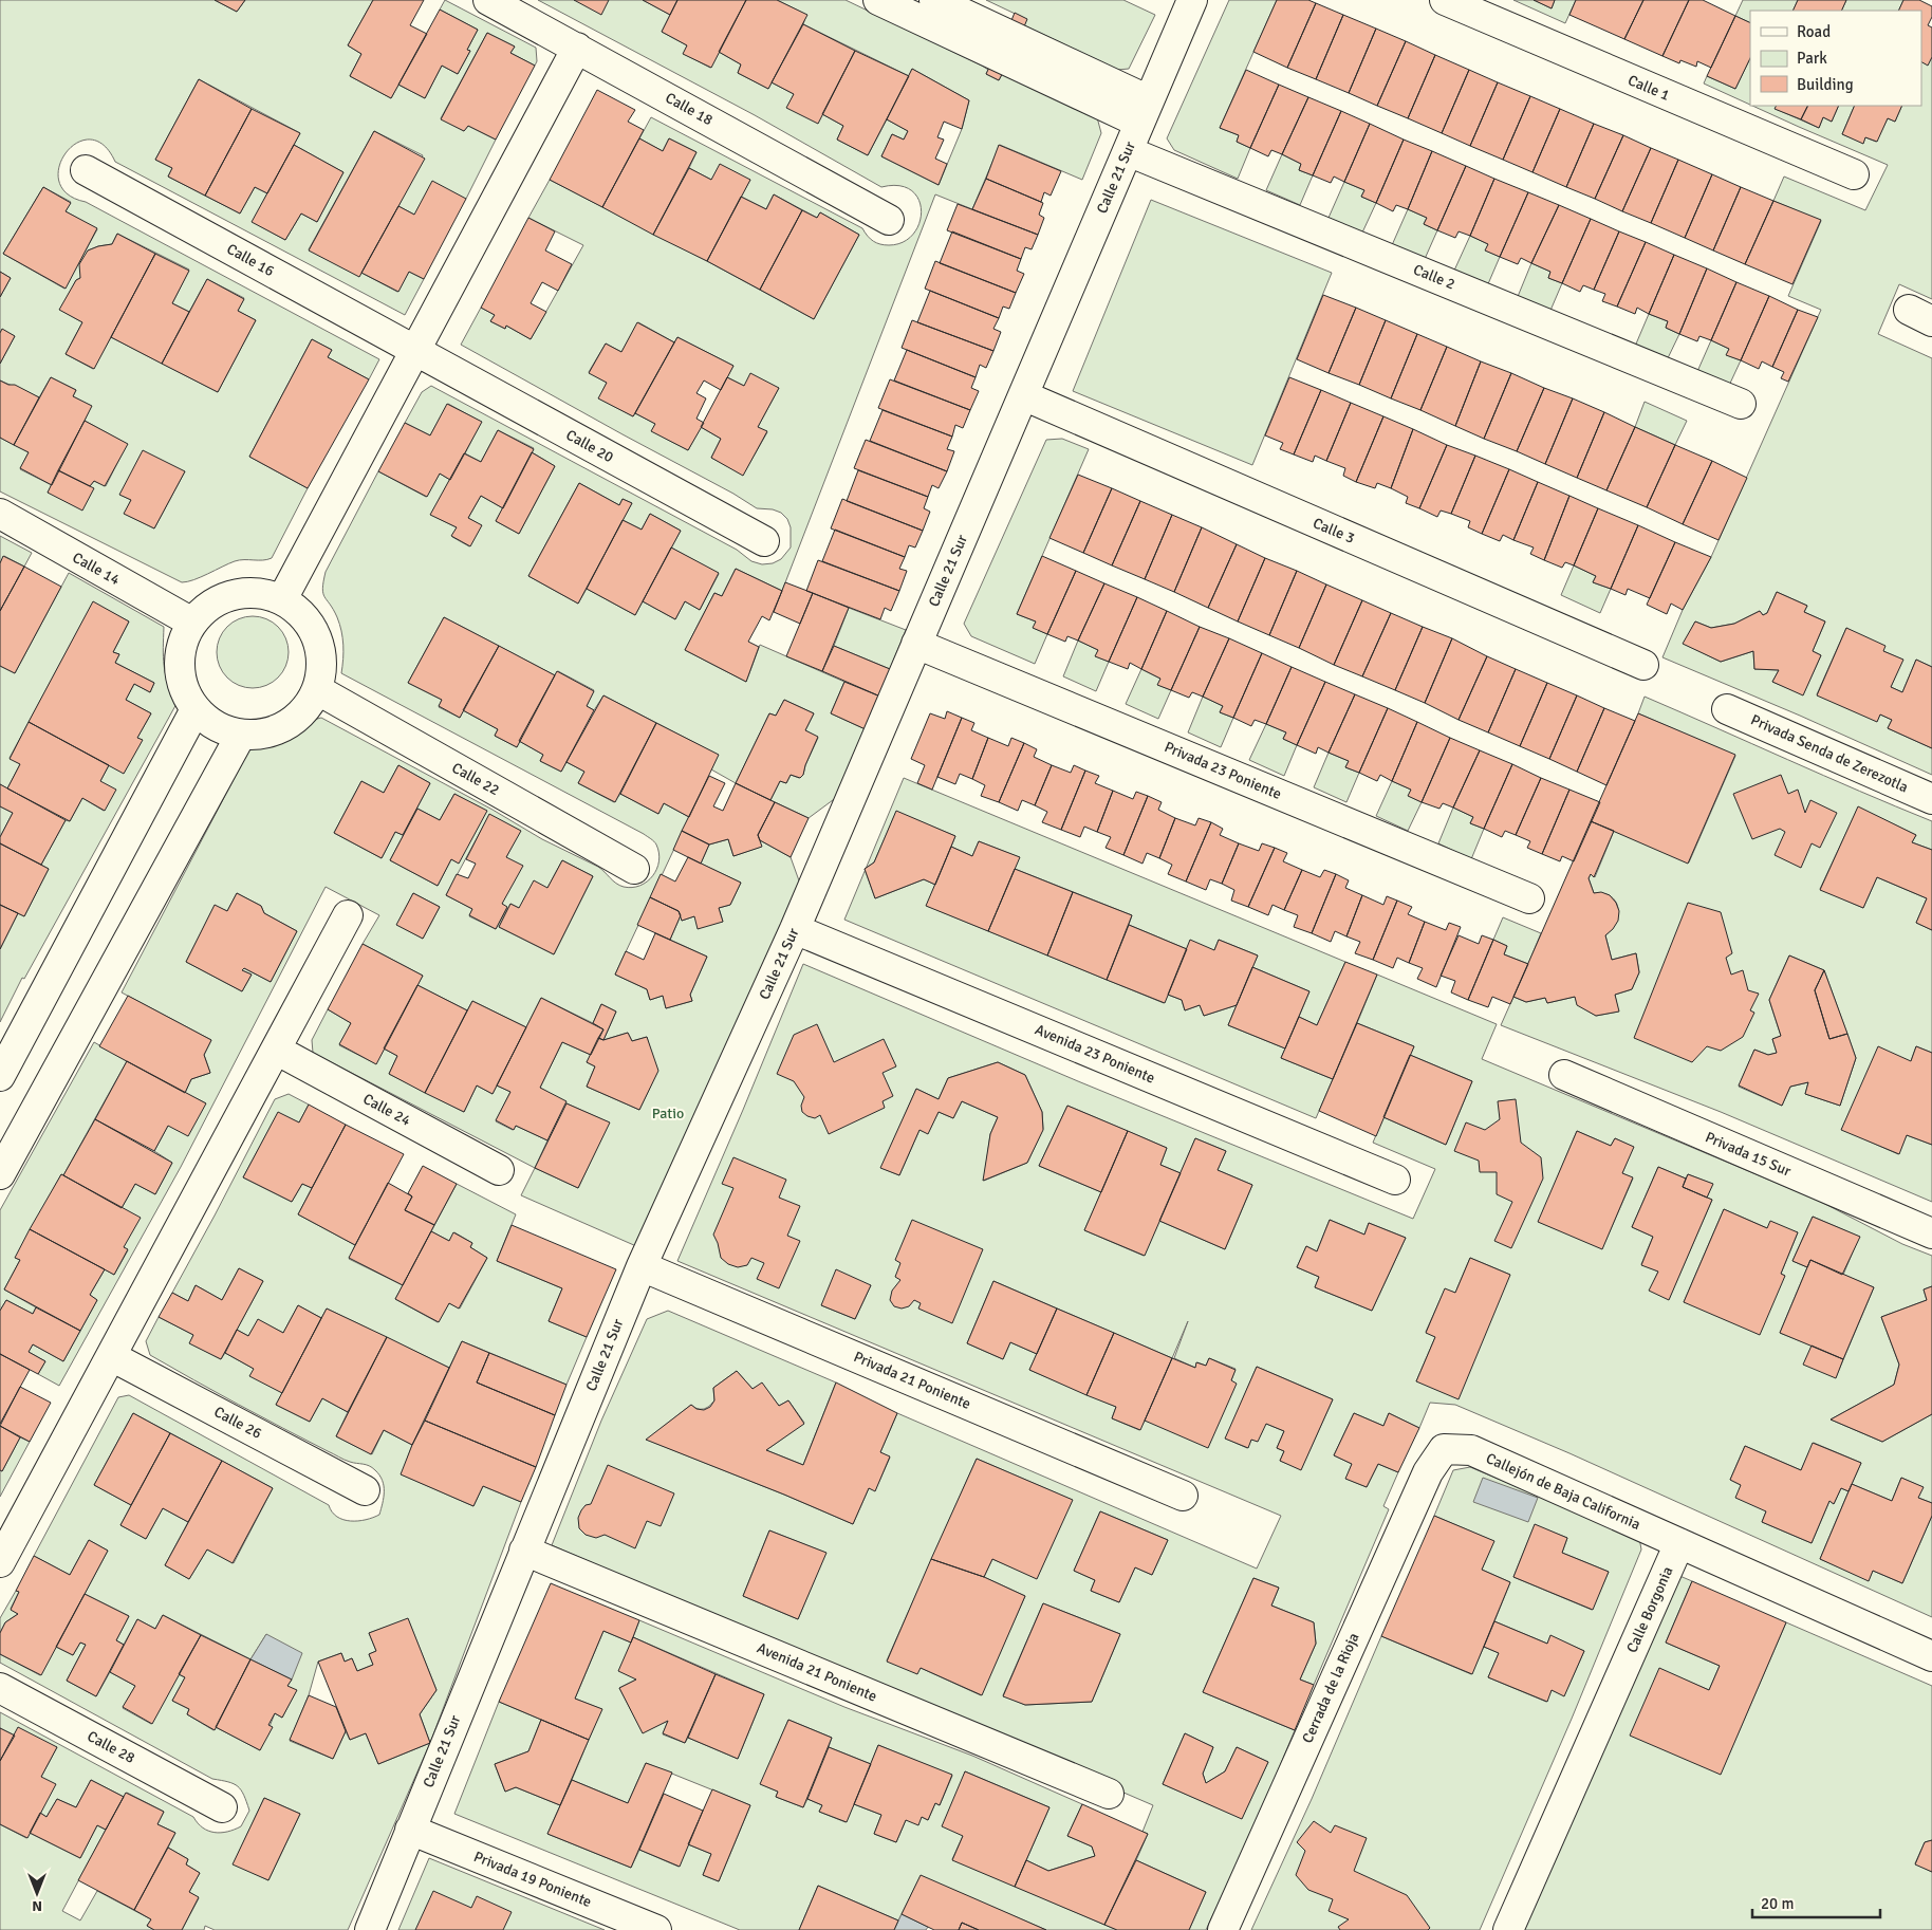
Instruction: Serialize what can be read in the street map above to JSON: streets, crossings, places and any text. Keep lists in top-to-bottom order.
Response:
{
  "streets": {
    "street": [
      "Calle 1",
      "Calle 18",
      "Calle 21 Sur",
      "Calle 16",
      "Calle 2",
      "Calle 20",
      "Calle 3",
      "Calle 14",
      "Privada Senda de Zerezotla",
      "Privada 23 Poniente",
      "Calle 22",
      "Avenida 23 Poniente",
      "Calle 24",
      "Privada 15 Sur",
      "Privada 21 Poniente",
      "Calle 26",
      "Callejón de Baja California",
      "Calle Borgonia",
      "Avenida 21 Poniente",
      "Cerrada de la Rioja",
      "Calle 28",
      "Privada 19 Poniente"
    ]
  },
  "crossings": [
    ["Calle 21 Sur", "Calle 2"],
    ["Calle 21 Sur", "Calle 3"],
    ["Calle 21 Sur", "Privada 23 Poniente"],
    ["Calle 21 Sur", "Avenida 23 Poniente"],
    ["Calle 21 Sur", "Privada 21 Poniente"],
    ["Calle 21 Sur", "Avenida 21 Poniente"],
    ["Calle 21 Sur", "Privada 19 Poniente"],
    ["Calle 16", "Calle 20"],
    ["Calle 14", "Calle 22"],
    ["Callejón de Baja California", "Calle Borgonia"],
    ["Callejón de Baja California", "Cerrada de la Rioja"]
  ],
  "parks": ["Patio"],
  "legend": ["Road", "Park", "Building"],
  "scale_bar": "20 m",
  "north": "bottom"
}
